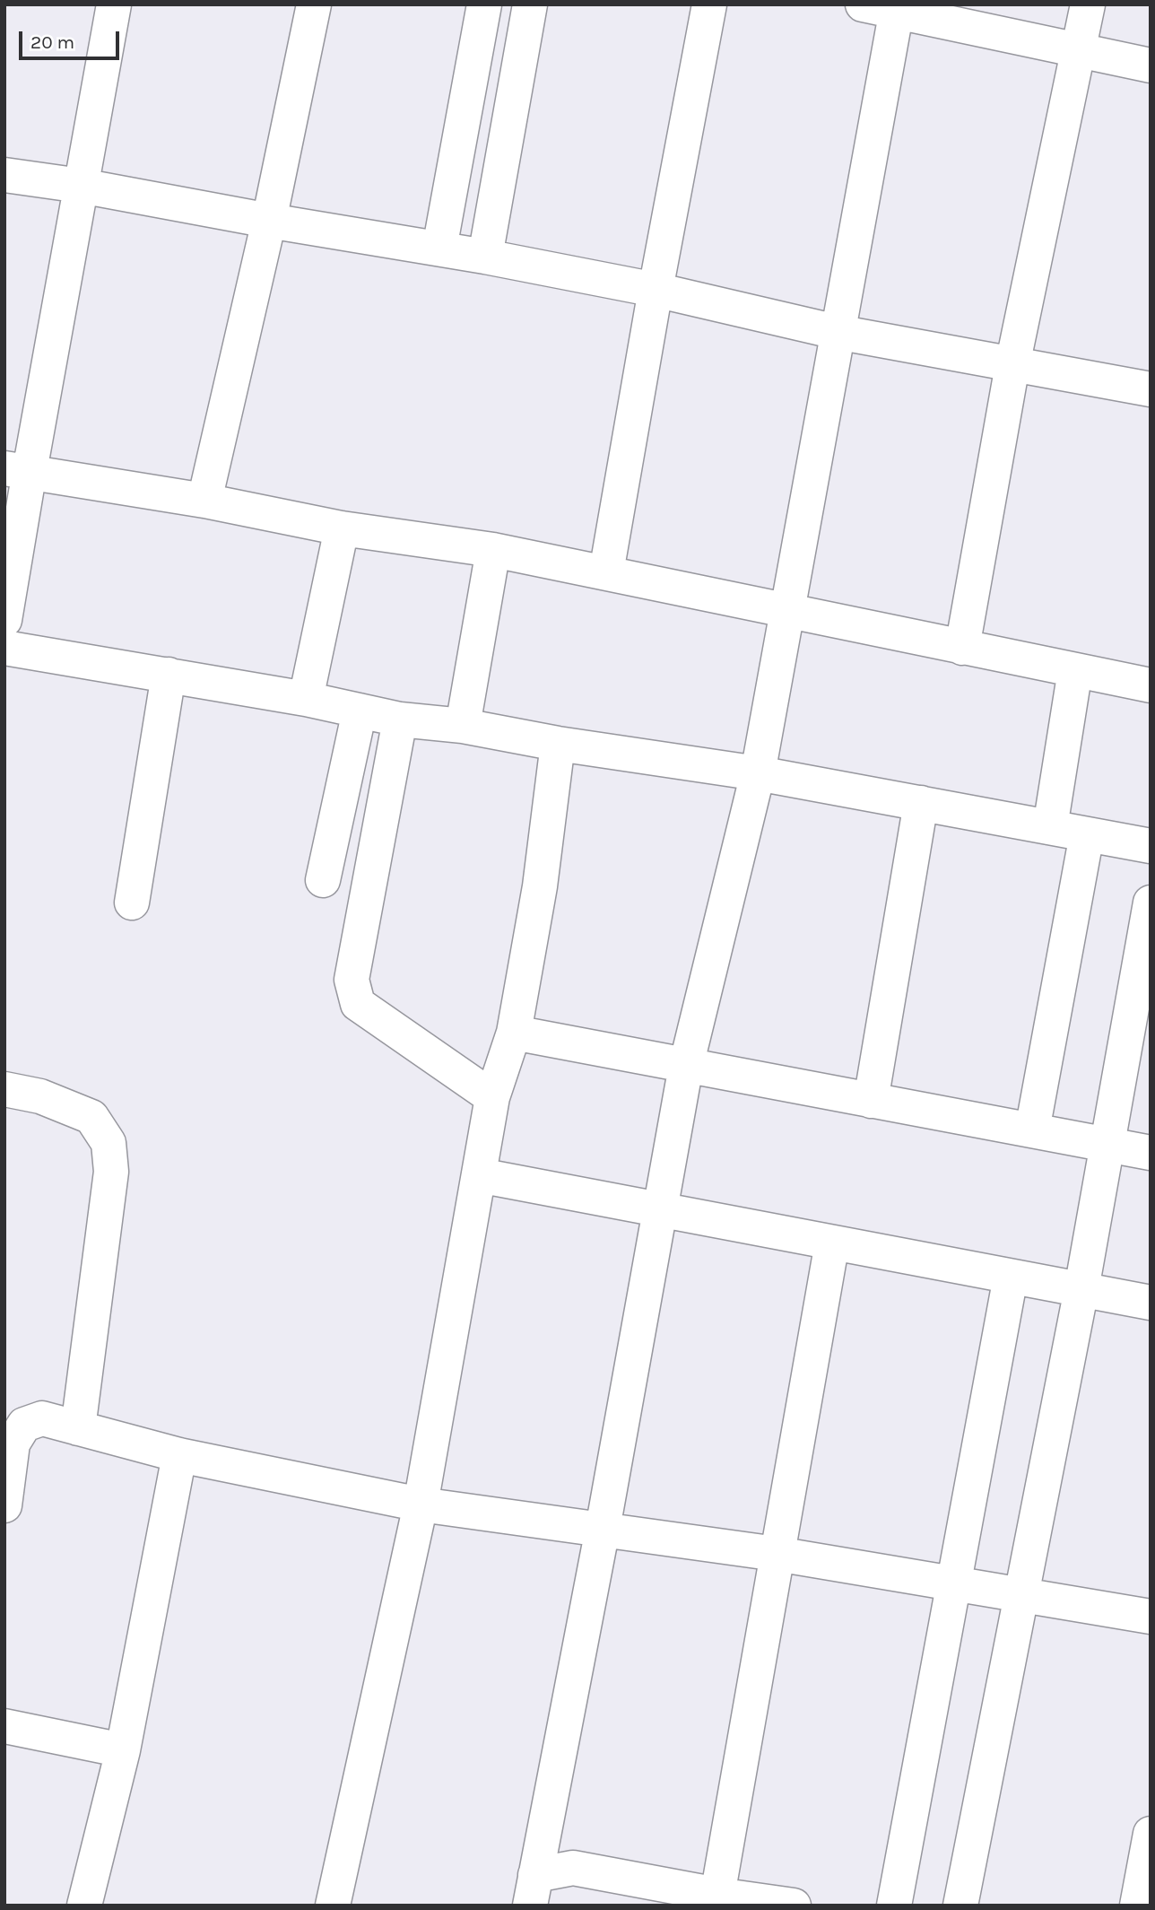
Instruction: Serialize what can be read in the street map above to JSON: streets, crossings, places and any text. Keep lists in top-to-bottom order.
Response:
{
  "scale_bar": "20 m"
}
